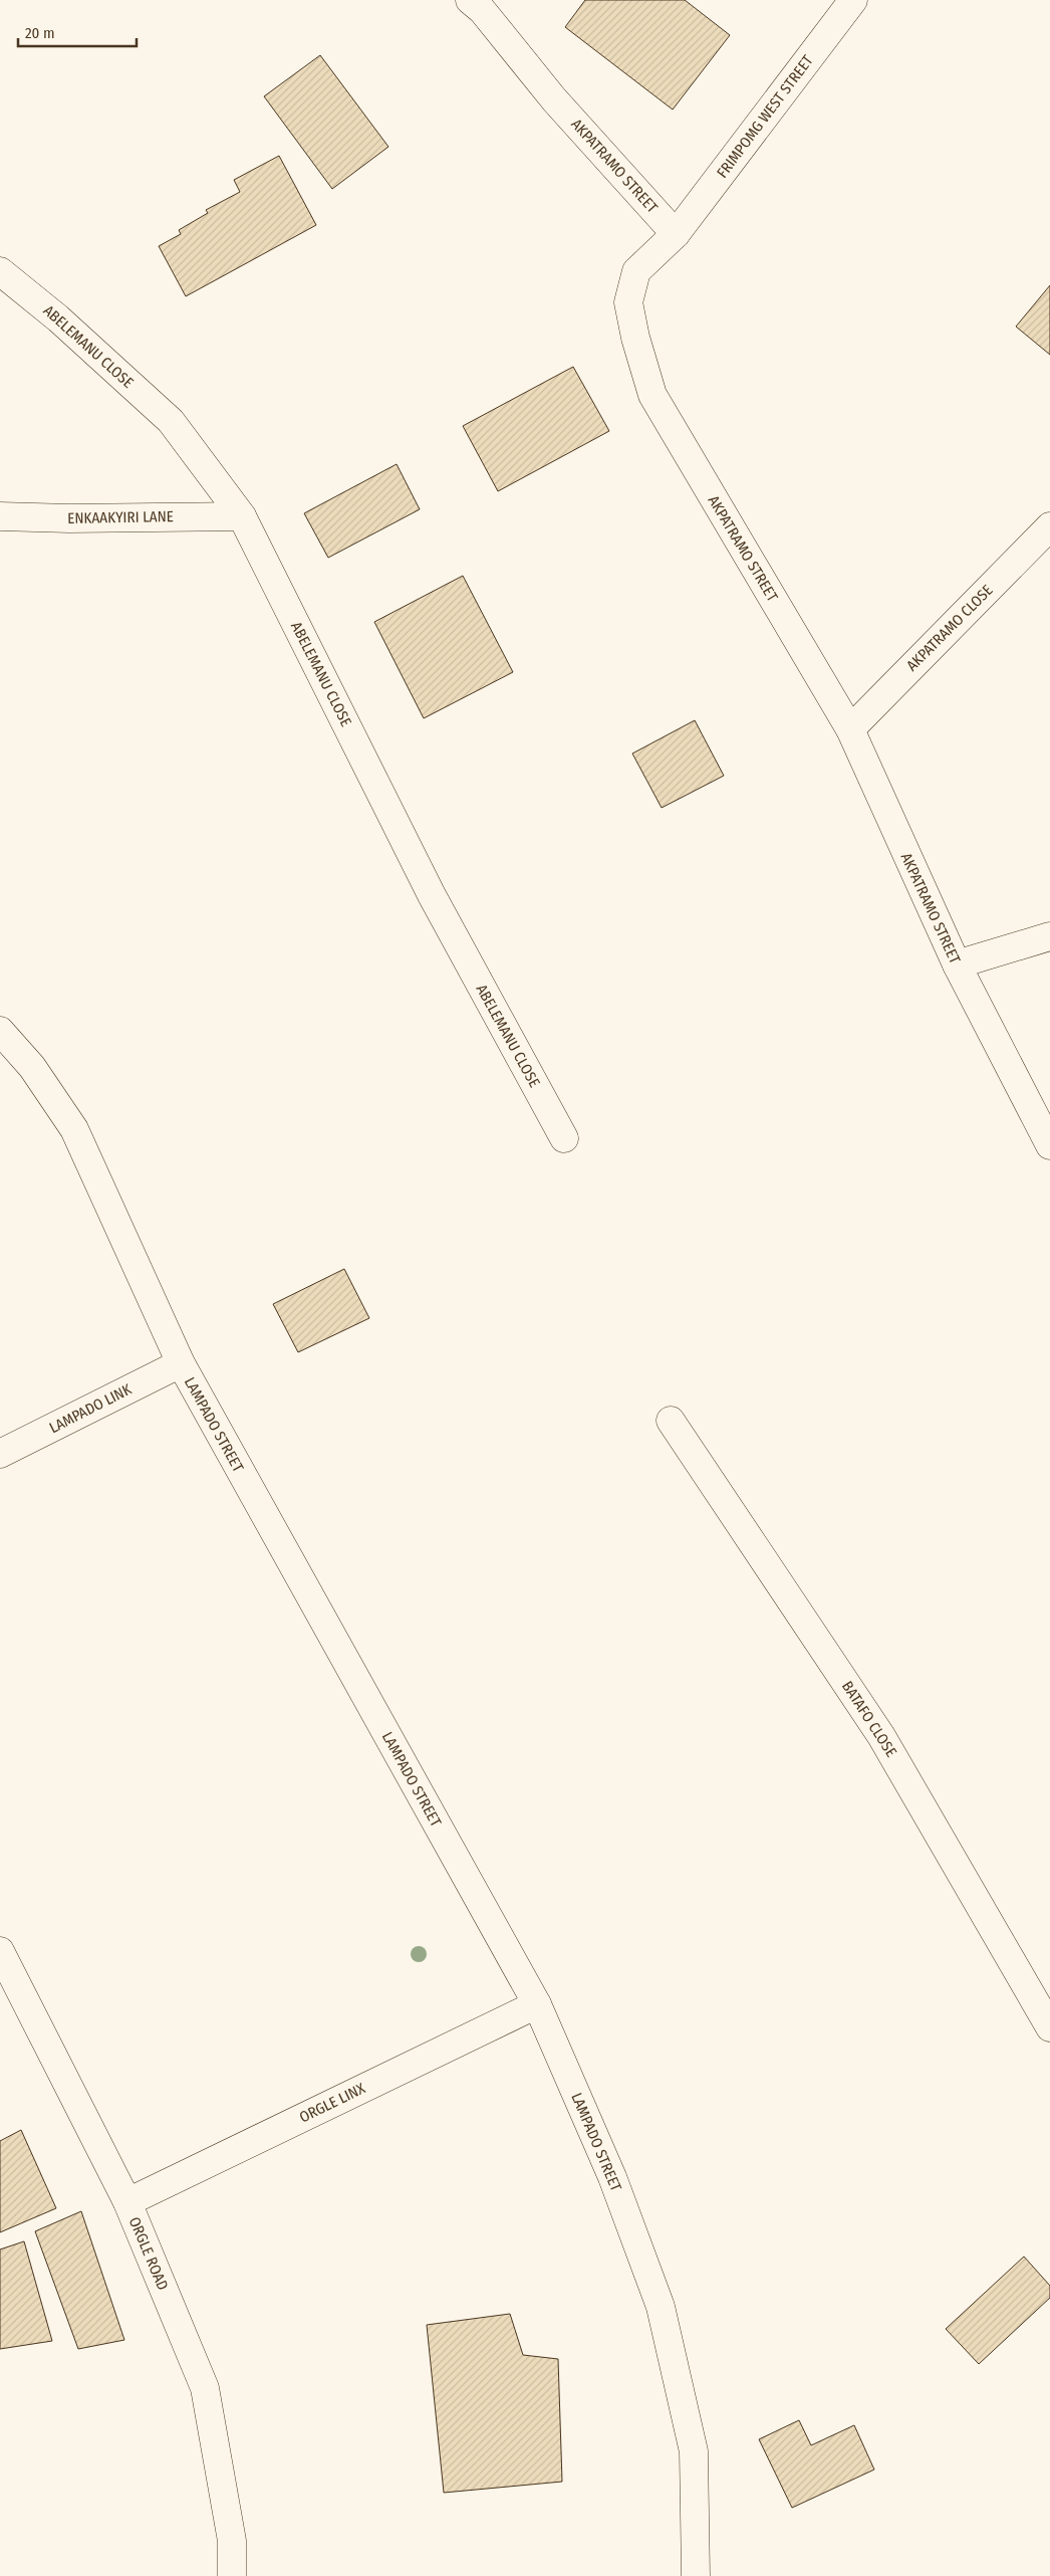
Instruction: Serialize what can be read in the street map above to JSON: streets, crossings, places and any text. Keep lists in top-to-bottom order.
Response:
{
  "streets": {
    "street": [
      "FRIMPOMG WEST STREET",
      "AKPATRAMO STREET",
      "ABELEMANU CLOSE",
      "ENKAAKYIRI LANE",
      "AKPATRAMO CLOSE",
      "LAMPADO LINK",
      "LAMPADO STREET",
      "BATAFO CLOSE",
      "ORGLE LINX",
      "ORGLE ROAD"
    ]
  },
  "crossings": [
    ["FRIMPOMG WEST STREET", "AKPATRAMO STREET"],
    ["AKPATRAMO STREET", "AKPATRAMO CLOSE"],
    ["ABELEMANU CLOSE", "ENKAAKYIRI LANE"],
    ["LAMPADO LINK", "LAMPADO STREET"],
    ["LAMPADO STREET", "ORGLE LINX"],
    ["ORGLE LINX", "ORGLE ROAD"]
  ],
  "scale_bar": "20 m"
}
